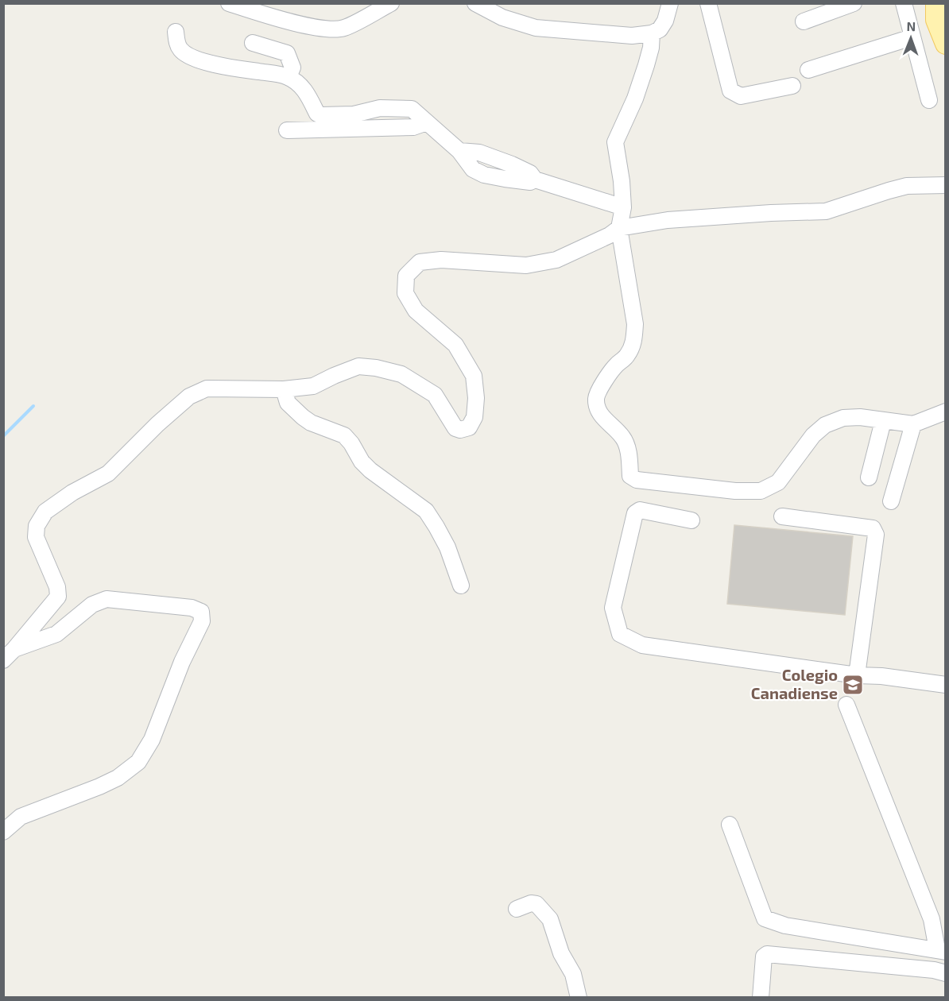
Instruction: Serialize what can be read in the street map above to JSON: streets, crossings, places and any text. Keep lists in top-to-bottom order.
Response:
{
  "places": {
    "school or university": ["Colegio Canadiense"]
  },
  "north": "top"
}
